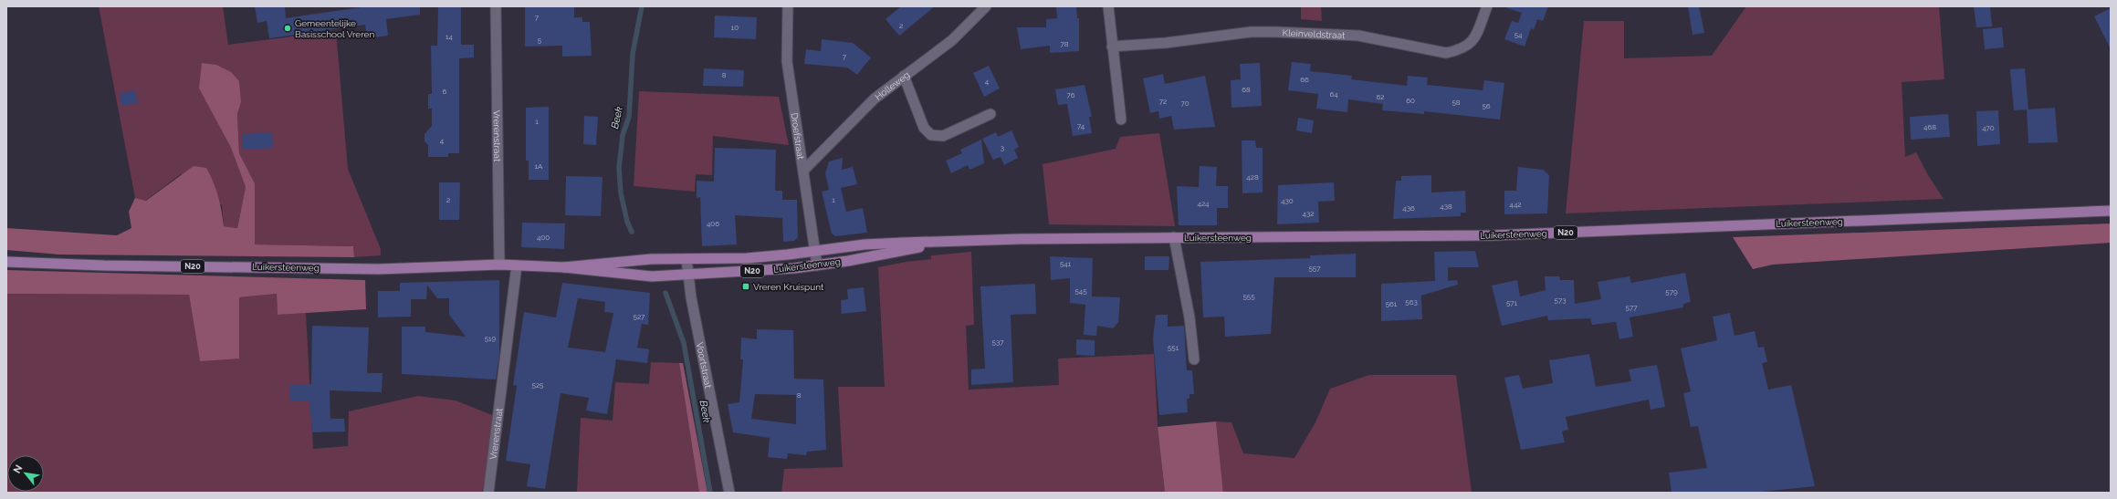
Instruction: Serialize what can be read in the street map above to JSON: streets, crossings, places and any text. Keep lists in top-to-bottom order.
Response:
{
  "streets": {
    "main road": ["Luikersteenweg", "N20"],
    "street": [
      "Kleinveldstraat",
      "Holleweg",
      "Vrerenstraat",
      "Droefstraat",
      "Voortstraat"
    ]
  },
  "crossings": [
    ["Holleweg", "Droefstraat"],
    ["Vrerenstraat", "Luikersteenweg"],
    ["Droefstraat", "Luikersteenweg"],
    ["Luikersteenweg", "Voortstraat"]
  ],
  "water": ["Beek"],
  "places": {
    "other": ["Gemeentelijke Basisschool Vreren"],
    "transit": ["Vreren Kruispunt"]
  },
  "house_numbers": [
    "7",
    "2",
    "10",
    "54",
    "14",
    "5",
    "78",
    "7",
    "8",
    "66",
    "4",
    "68",
    "6",
    "64",
    "76",
    "62",
    "60",
    "72",
    "58",
    "70",
    "56",
    "1",
    "74",
    "468",
    "470",
    "4",
    "3",
    "1A",
    "428",
    "2",
    "1",
    "430",
    "424",
    "442",
    "438",
    "436",
    "432",
    "406",
    "400",
    "541",
    "557",
    "545",
    "579",
    "555",
    "573",
    "563",
    "571",
    "561",
    "577",
    "527",
    "519",
    "537",
    "551",
    "525",
    "8"
  ],
  "north": "top left"
}
